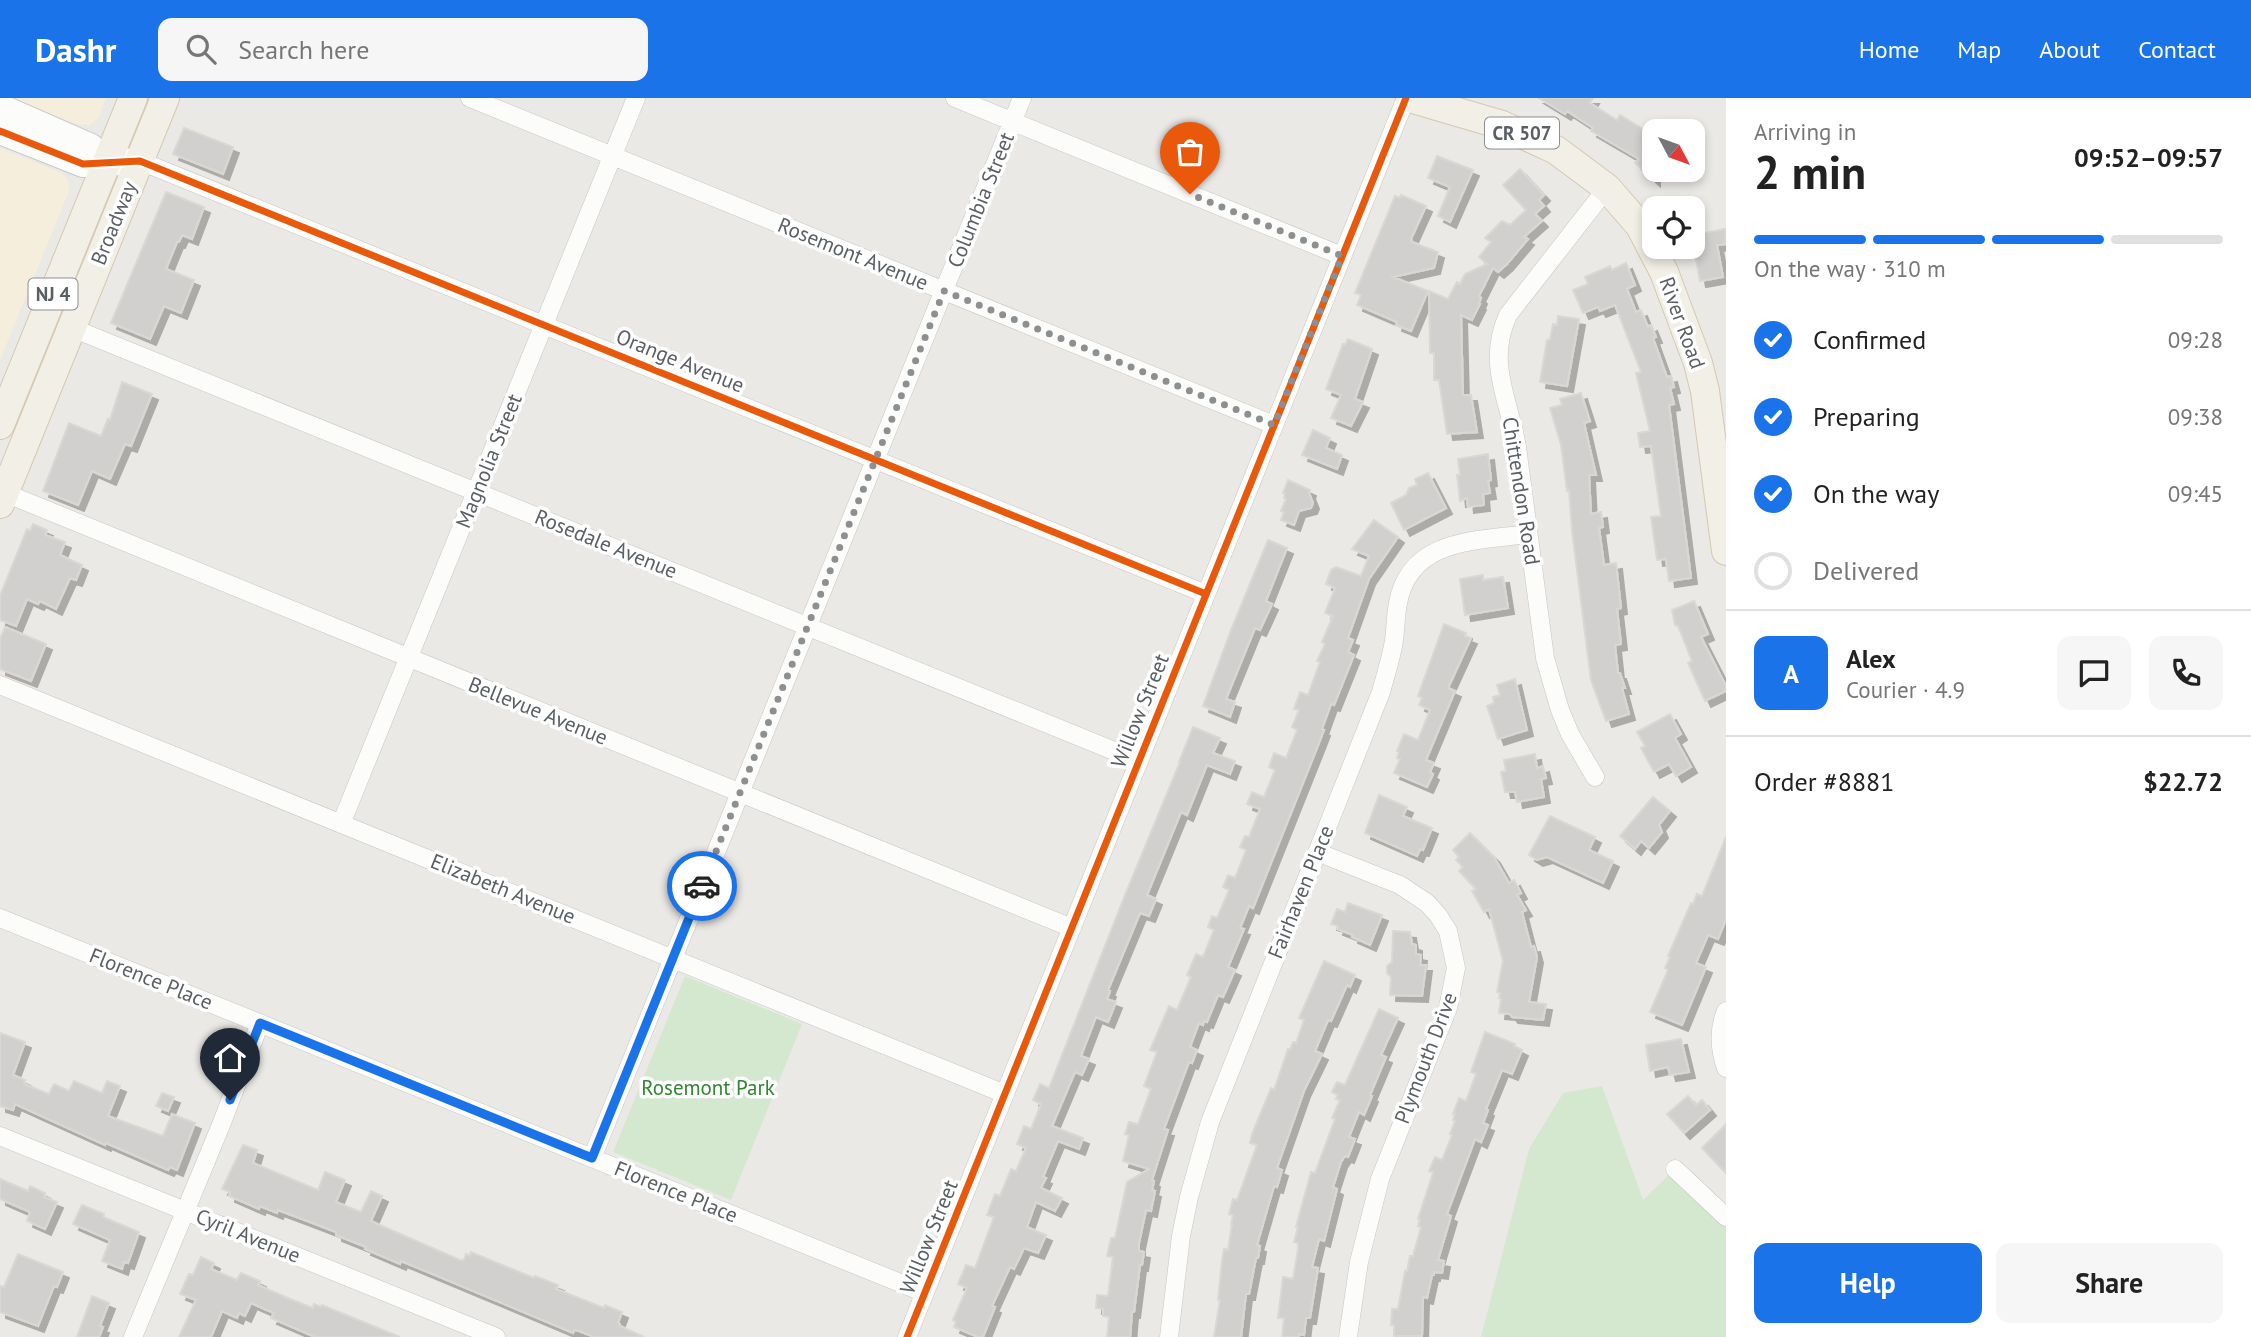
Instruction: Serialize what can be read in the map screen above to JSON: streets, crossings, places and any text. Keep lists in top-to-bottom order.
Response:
{
  "streets": {
    "main road": [
      "CR 507",
      "Broadway",
      "NJ 4",
      "River Road"
    ],
    "street": [
      "Columbia Street",
      "Rosemont Avenue",
      "Orange Avenue",
      "Magnolia Street",
      "Chittendon Road",
      "Rosedale Avenue",
      "Bellevue Avenue",
      "Willow Street",
      "Elizabeth Avenue",
      "Fairhaven Place",
      "Florence Place",
      "Plymouth Drive",
      "Cyril Avenue"
    ]
  },
  "crossings": [
    ["Columbia Street", "Rosemont Avenue"],
    ["Columbia Street", "Orange Avenue"],
    ["Columbia Street", "Rosedale Avenue"],
    ["Columbia Street", "Bellevue Avenue"],
    ["Columbia Street", "Elizabeth Avenue"],
    ["Columbia Street", "Florence Place"],
    ["Broadway", "Orange Avenue"],
    ["Broadway", "Rosedale Avenue"],
    ["Broadway", "Bellevue Avenue"],
    ["Rosemont Avenue", "Magnolia Street"],
    ["Rosemont Avenue", "Willow Street"],
    ["River Road", "Chittendon Road"],
    ["River Road", "Willow Street"],
    ["Orange Avenue", "Magnolia Street"],
    ["Orange Avenue", "Willow Street"],
    ["Magnolia Street", "Rosedale Avenue"],
    ["Magnolia Street", "Bellevue Avenue"],
    ["Magnolia Street", "Elizabeth Avenue"],
    ["Chittendon Road", "Fairhaven Place"],
    ["Rosedale Avenue", "Willow Street"],
    ["Bellevue Avenue", "Willow Street"],
    ["Willow Street", "Elizabeth Avenue"],
    ["Willow Street", "Florence Place"],
    ["Fairhaven Place", "Plymouth Drive"]
  ],
  "parks": ["Rosemont Park"],
  "north": "bottom right",
  "page": {
    "header": "Dashr",
    "search": "Search here",
    "nav": [
      "Home",
      "Map",
      "About",
      "Contact"
    ],
    "heading": ["2 min", "Arriving in", "09:52–09:57"],
    "panel": [
      "Alex",
      "Courier · 4.9",
      "Order #8881",
      "$22.72"
    ],
    "bar": "On the way · 310 m",
    "list": [
      ["Confirmed", "09:28"],
      ["Preparing", "09:38"],
      ["On the way", "09:45"],
      "Delivered"
    ],
    "round": "A",
    "buttons": ["Help", "Share"]
  }
}
